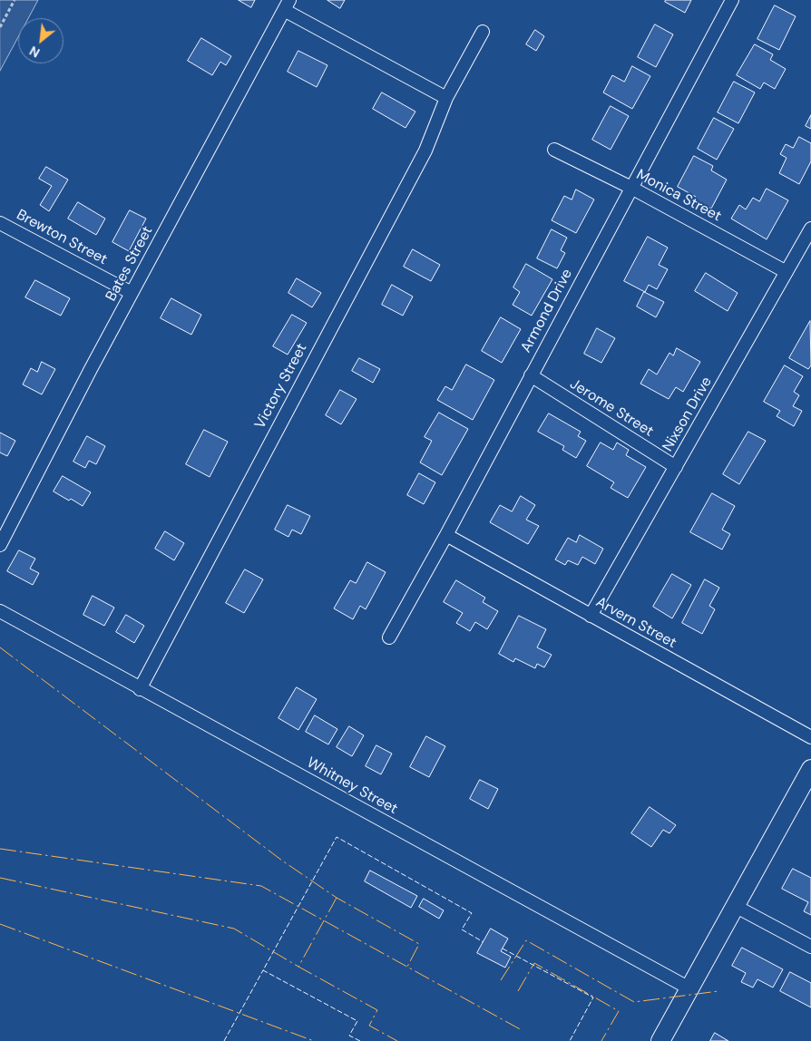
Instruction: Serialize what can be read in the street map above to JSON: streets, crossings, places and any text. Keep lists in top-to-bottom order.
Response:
{
  "streets": {
    "street": [
      "Monica Street",
      "Brewton Street",
      "Bates Street",
      "Armond Drive",
      "Victory Street",
      "Jerome Street",
      "Nixson Drive",
      "Arvern Street",
      "Whitney Street"
    ]
  },
  "crossings": [
    ["Monica Street", "Armond Drive"],
    ["Monica Street", "Nixson Drive"],
    ["Brewton Street", "Bates Street"],
    ["Armond Drive", "Jerome Street"],
    ["Armond Drive", "Arvern Street"],
    ["Victory Street", "Whitney Street"],
    ["Jerome Street", "Nixson Drive"],
    ["Nixson Drive", "Arvern Street"]
  ],
  "north": "bottom left"
}
